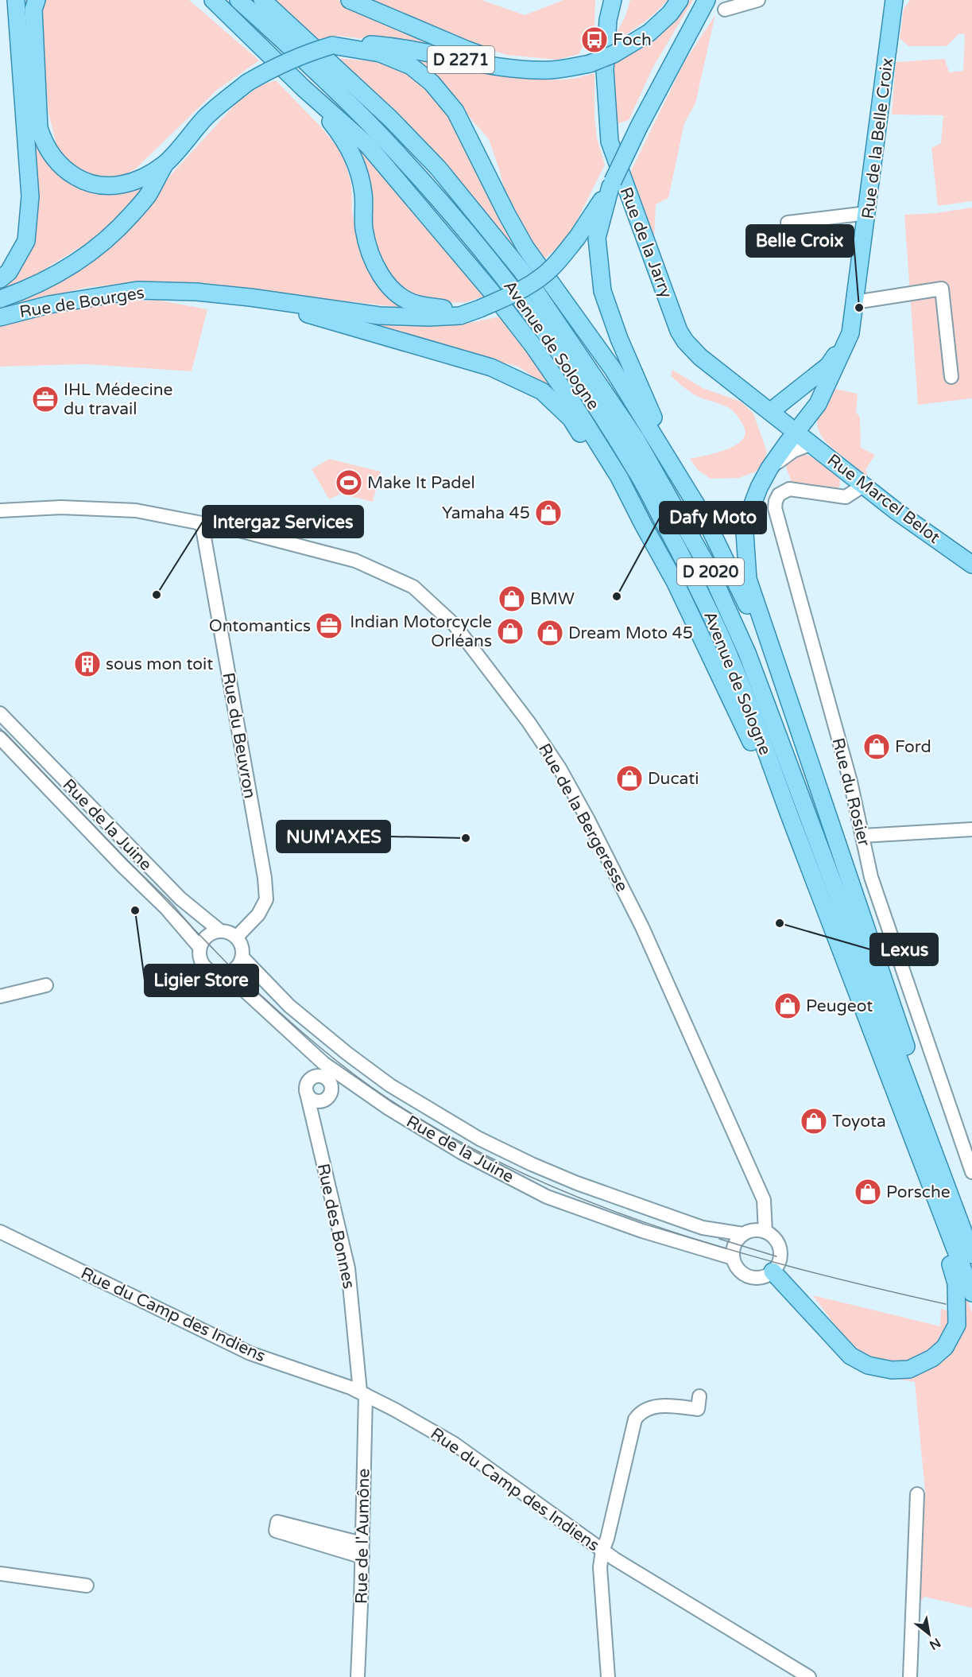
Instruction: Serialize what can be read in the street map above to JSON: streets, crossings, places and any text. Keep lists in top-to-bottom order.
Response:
{
  "streets": {
    "main road": [
      "D 2271",
      "Rue de la Belle Croix",
      "Rue de la Jarry",
      "Rue de Bourges",
      "Avenue de Sologne",
      "Rue Marcel Belot",
      "D 2020"
    ],
    "street": [
      "Rue du Beuvron",
      "Rue du Rosier",
      "Rue de la Bergeresse",
      "Rue de la Juine",
      "Rue des Bonnes",
      "Rue du Camp des Indiens",
      "Rue de l'Aumône"
    ]
  },
  "crossings": [
    ["D 2271", "Rue de Bourges"],
    ["Rue de la Belle Croix", "Rue de la Jarry"],
    ["Rue de la Belle Croix", "Rue Marcel Belot"],
    ["Rue de la Jarry", "Rue Marcel Belot"],
    ["Rue Marcel Belot", "Rue du Rosier"],
    ["Rue du Beuvron", "Rue de la Bergeresse"],
    ["Rue du Beuvron", "Rue de la Juine"],
    ["Rue de la Bergeresse", "Rue de la Juine"],
    ["Rue des Bonnes", "Rue du Camp des Indiens"],
    ["Rue des Bonnes", "Rue de l'Aumône"],
    ["Rue du Camp des Indiens", "Rue de l'Aumône"]
  ],
  "places": {
    "bus stop": ["Foch"],
    "other": [
      "Belle Croix",
      "Intergaz Services",
      "Dafy Moto",
      "NUM'AXES",
      "Ligier Store",
      "Lexus"
    ],
    "office": ["IHL Médecine du travail", "Ontomantics"],
    "sports": ["Make It Padel"],
    "shop": [
      "Yamaha 45",
      "BMW",
      "Indian Motorcycle Orléans",
      "Dream Moto 45",
      "Ford",
      "Ducati",
      "Peugeot",
      "Toyota",
      "Porsche"
    ],
    "building": ["sous mon toit"]
  },
  "north": "bottom right"
}
